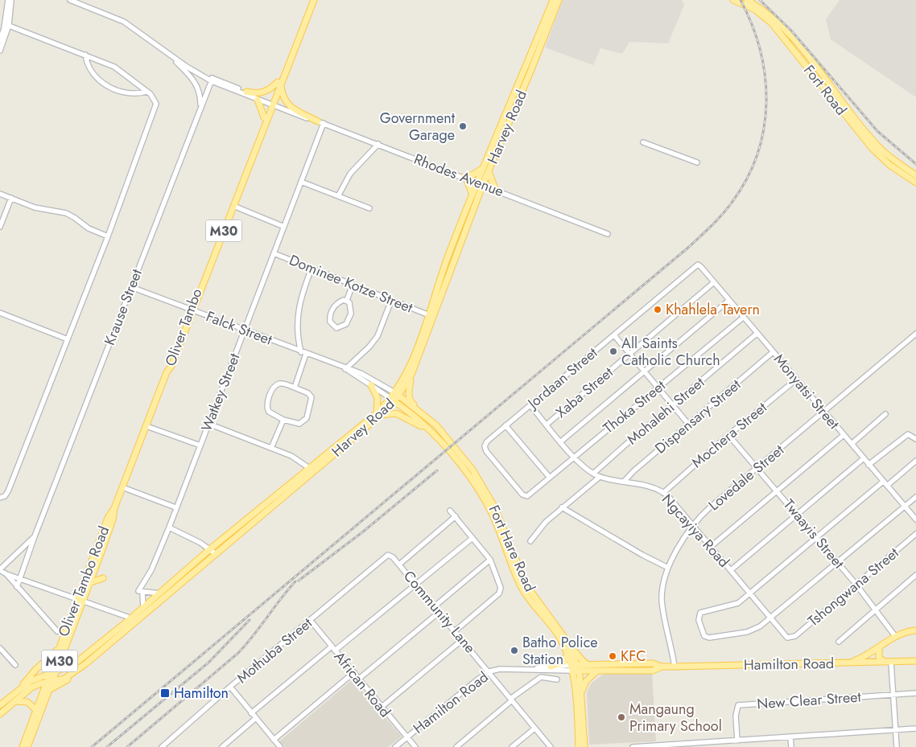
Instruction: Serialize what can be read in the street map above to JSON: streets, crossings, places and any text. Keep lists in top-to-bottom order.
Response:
{
  "streets": {
    "main road": [
      "Fort Road",
      "Harvey Road",
      "M30",
      "Oliver Tambo",
      "Fort Hare Road",
      "Oliver Tambo Road",
      "Hamilton Road"
    ],
    "street": [
      "Rhodes Avenue",
      "Dominee Kotze Street",
      "Krause Street",
      "Falck Street",
      "Jordaan Street",
      "Monyatsi Street",
      "Watkey Street",
      "Xaba Street",
      "Thoka Street",
      "Mohalehi Street",
      "Dispensary Street",
      "Mochera Street",
      "Lovedale Street",
      "Ngcayiya Road",
      "Twaayis Street",
      "Tshongwana Street",
      "Community Lane",
      "Mothuba Street",
      "African Road",
      "New Clear Street"
    ]
  },
  "crossings": [
    ["Harvey Road", "Rhodes Avenue"],
    ["Harvey Road", "Dominee Kotze Street"],
    ["Harvey Road", "Falck Street"],
    ["Harvey Road", "Fort Hare Road"],
    ["Harvey Road", "Oliver Tambo Road"],
    ["Rhodes Avenue", "Oliver Tambo"],
    ["Rhodes Avenue", "Watkey Street"],
    ["Dominee Kotze Street", "Watkey Street"],
    ["Krause Street", "Falck Street"],
    ["Oliver Tambo", "Falck Street"],
    ["Oliver Tambo", "Oliver Tambo Road"],
    ["Falck Street", "Watkey Street"],
    ["Falck Street", "Fort Hare Road"],
    ["Jordaan Street", "Monyatsi Street"],
    ["Jordaan Street", "Thoka Street"],
    ["Jordaan Street", "Ngcayiya Road"],
    ["Monyatsi Street", "Xaba Street"],
    ["Monyatsi Street", "Thoka Street"],
    ["Monyatsi Street", "Mohalehi Street"],
    ["Monyatsi Street", "Dispensary Street"],
    ["Monyatsi Street", "Mochera Street"],
    ["Monyatsi Street", "Lovedale Street"],
    ["Xaba Street", "Ngcayiya Road"],
    ["Thoka Street", "Ngcayiya Road"],
    ["Mohalehi Street", "Ngcayiya Road"],
    ["Dispensary Street", "Ngcayiya Road"],
    ["Mochera Street", "Ngcayiya Road"],
    ["Mochera Street", "Twaayis Street"],
    ["Lovedale Street", "Ngcayiya Road"],
    ["Lovedale Street", "Twaayis Street"],
    ["Lovedale Street", "Hamilton Road"],
    ["Ngcayiya Road", "Tshongwana Street"],
    ["Twaayis Street", "Tshongwana Street"],
    ["Fort Hare Road", "Hamilton Road"],
    ["Community Lane", "Mothuba Street"],
    ["Community Lane", "Hamilton Road"],
    ["Mothuba Street", "African Road"],
    ["Hamilton Road", "African Road"]
  ],
  "places": {
    "other": [
      "Government Garage",
      "Khahlela Tavern",
      "All Saints Catholic Church",
      "Batho Police Station",
      "KFC",
      "Mangaung Primary School"
    ],
    "transit": ["Hamilton"]
  }
}
